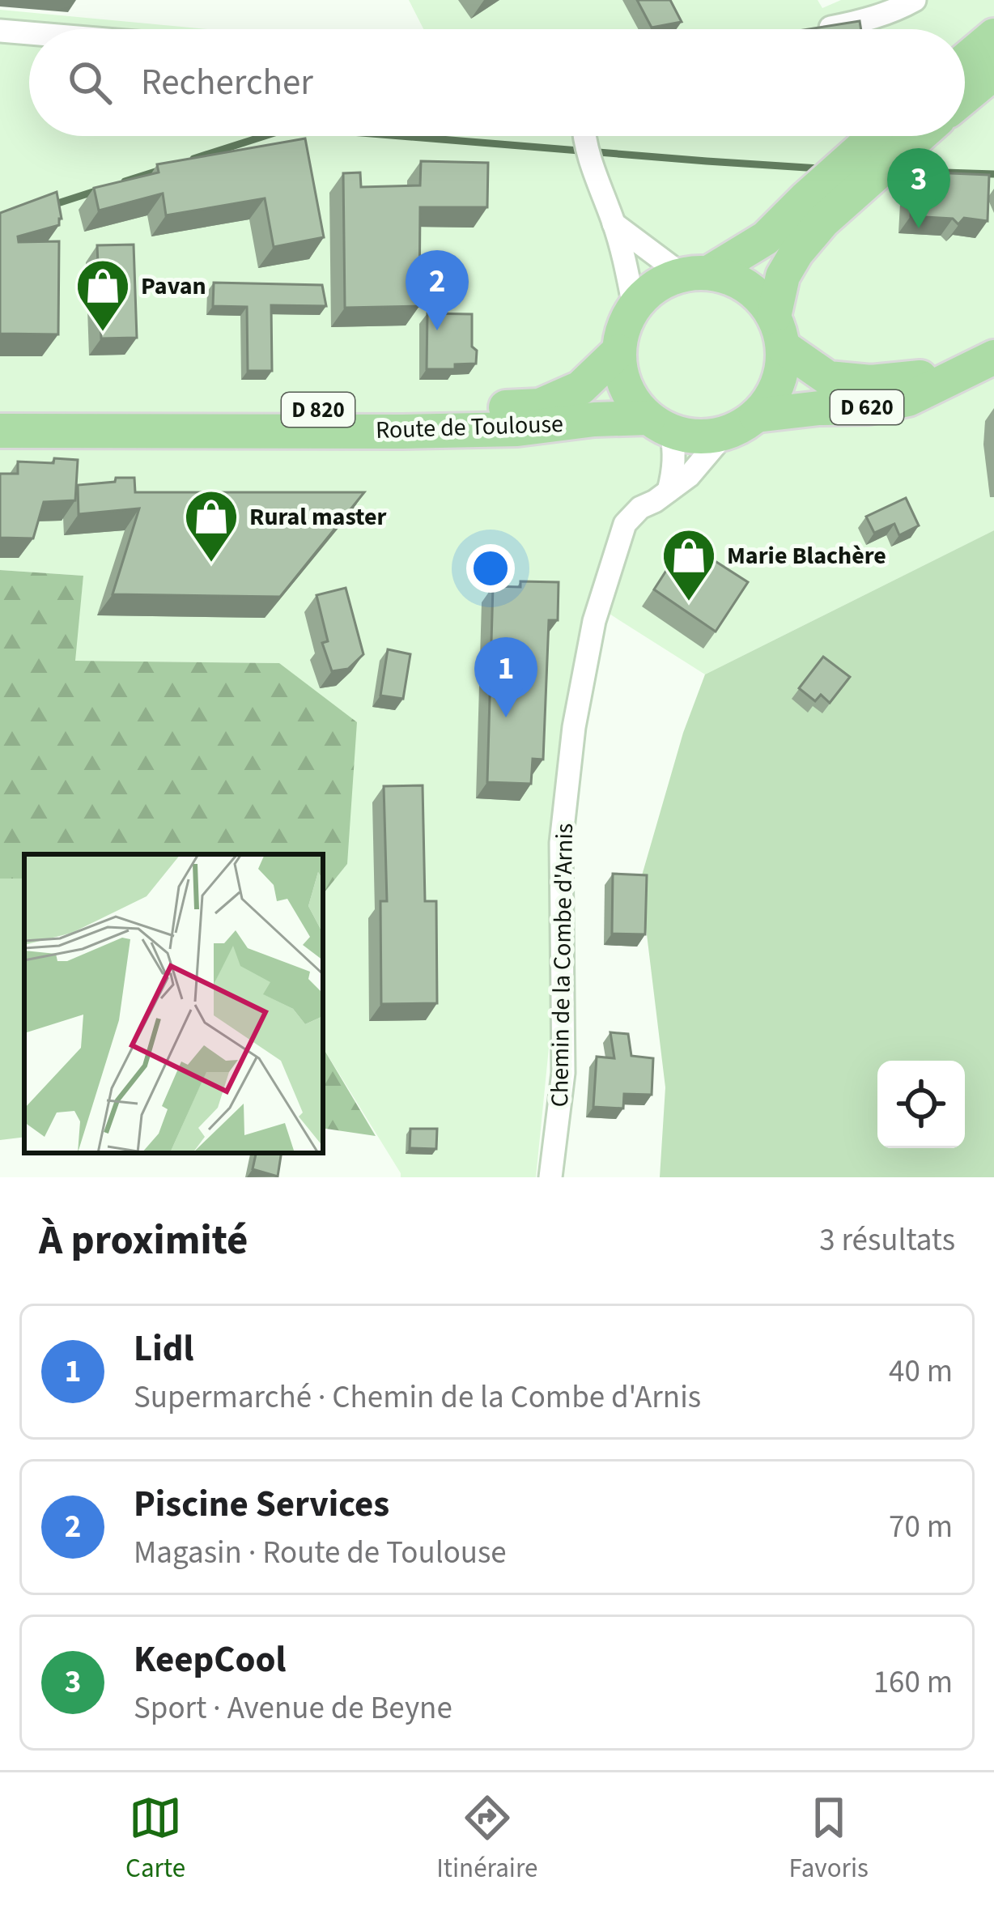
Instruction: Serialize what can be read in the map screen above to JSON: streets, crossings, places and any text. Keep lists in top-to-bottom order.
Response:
{
  "streets": {
    "main road": ["D 620", "D 820", "Route de Toulouse"],
    "street": ["Chemin de la Combe d'Arnis"]
  },
  "crossings": [
    ["D 620", "Route de Toulouse"],
    ["D 620", "Chemin de la Combe d'Arnis"],
    ["Route de Toulouse", "Chemin de la Combe d'Arnis"]
  ],
  "places": {
    "shop": ["Pavan", "Rural master", "Marie Blachère"]
  },
  "page": {
    "search": "Rechercher",
    "pins": ["3", "2", "1"],
    "heading": ["À proximité", "3 résultats"],
    "list": [
      {
        "mark": "1",
        "name": "Lidl",
        "note": "Supermarché · Chemin de la Combe d'Arnis",
        "value": "40 m"
      },
      {
        "mark": "2",
        "name": "Piscine Services",
        "note": "Magasin · Route de Toulouse",
        "value": "70 m"
      },
      {
        "mark": "3",
        "name": "KeepCool",
        "note": "Sport · Avenue de Beyne",
        "value": "160 m"
      }
    ],
    "nav": ["Carte", "Itinéraire", "Favoris"]
  }
}
